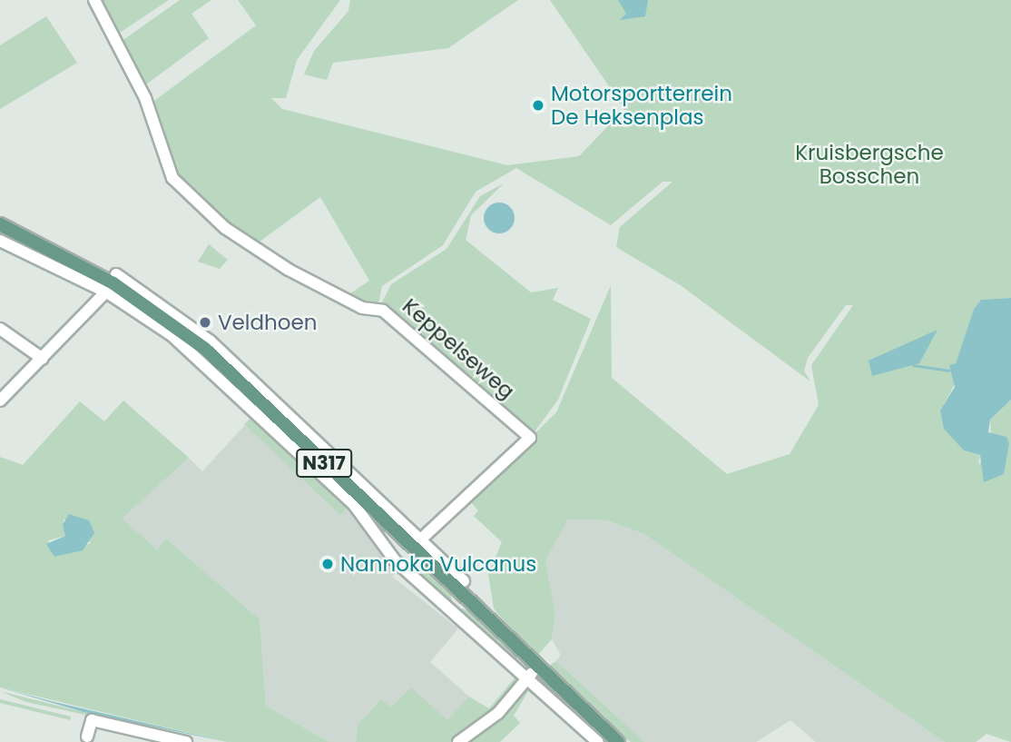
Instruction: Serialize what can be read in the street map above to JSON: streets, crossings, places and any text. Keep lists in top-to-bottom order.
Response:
{
  "streets": {
    "main road": ["N317"],
    "street": ["Keppelseweg"]
  },
  "crossings": [
    ["Keppelseweg", "N317"]
  ],
  "parks": ["Kruisbergsche Bosschen"],
  "places": ["Motorsportterrein De Heksenplas", "Veldhoen", "Nannoka Vulcanus"]
}
